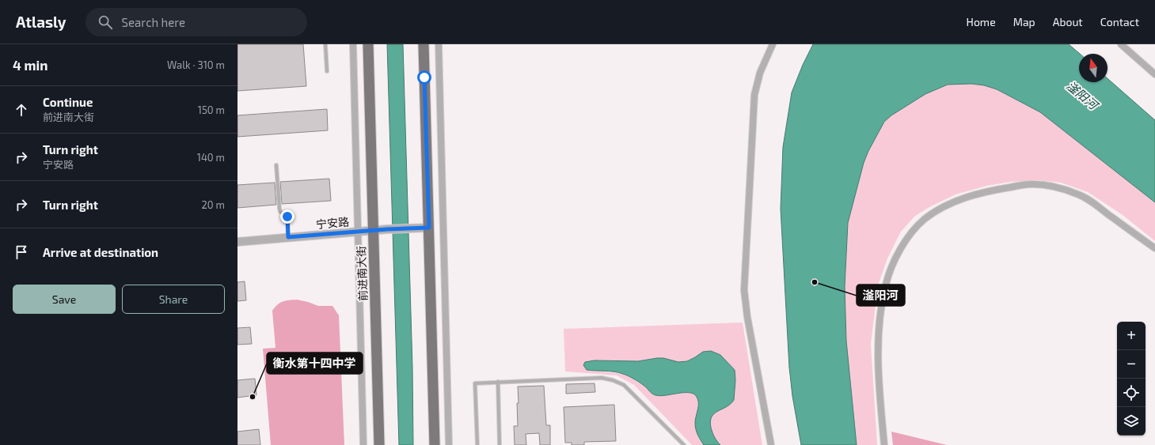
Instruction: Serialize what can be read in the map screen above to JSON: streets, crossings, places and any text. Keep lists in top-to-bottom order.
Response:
{
  "streets": {
    "main road": ["前进南大街"],
    "street": ["宁安路"]
  },
  "crossings": [
    ["宁安路", "前进南大街"]
  ],
  "water": ["滏阳河"],
  "places": ["滏阳河", "衡水第十四中学"],
  "north": "top",
  "page": {
    "header": "Atlasly",
    "search": "Search here",
    "nav": [
      "Home",
      "Map",
      "About",
      "Contact"
    ],
    "heading": ["4 min", "Walk · 310 m"],
    "list": [
      ["Continue", "前进南大街", "150 m"],
      ["Turn right", "宁安路", "140 m"],
      ["Turn right", "20 m"],
      "Arrive at destination"
    ],
    "buttons": ["Save", "Share"],
    "map_buttons": ["+", "−"]
  }
}
